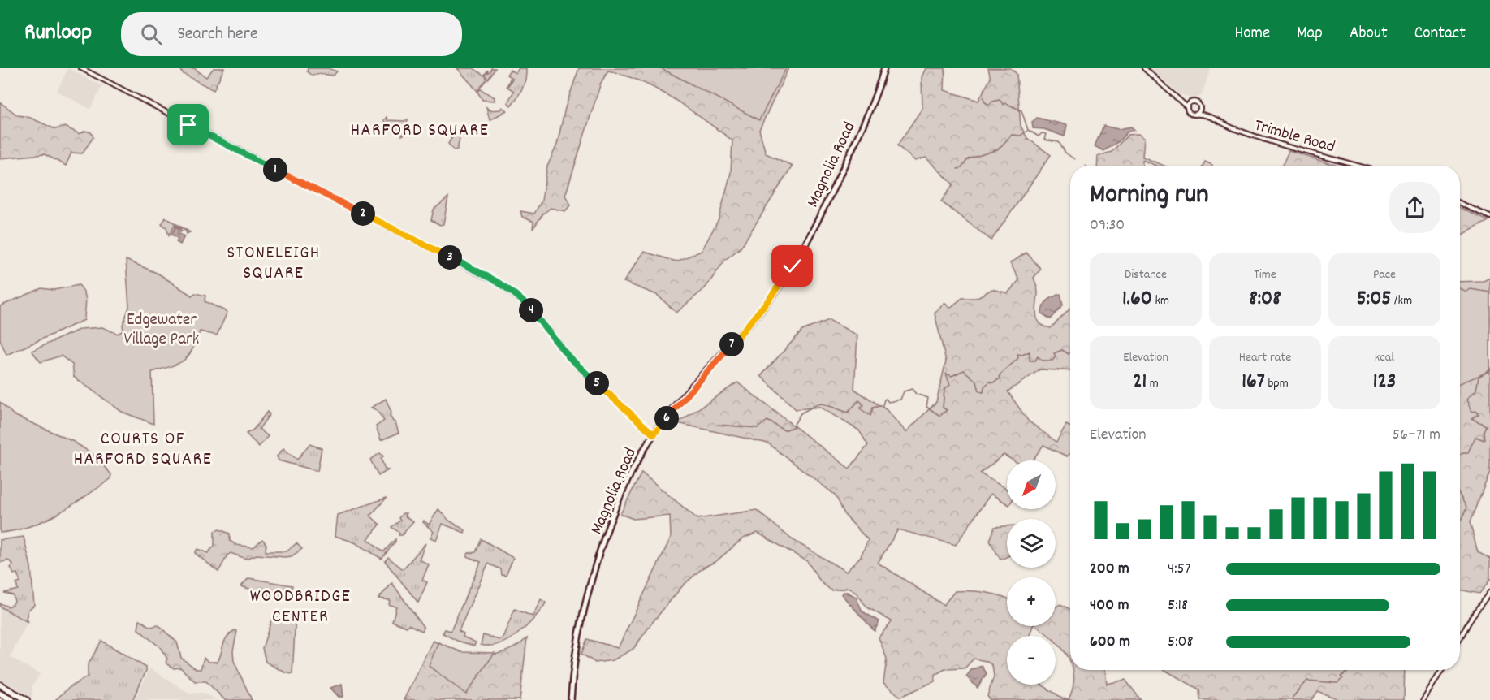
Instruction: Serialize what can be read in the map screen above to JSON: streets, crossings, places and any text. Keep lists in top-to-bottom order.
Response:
{
  "streets": {
    "main road": ["Magnolia Road"],
    "street": ["Trimble Road"]
  },
  "districts": [
    "HARFORD SQUARE",
    "STONELEIGH SQUARE",
    "COURTS OF HARFORD SQUARE",
    "WOODBRIDGE CENTER"
  ],
  "parks": ["Edgewater Village Park"],
  "north": "bottom left",
  "page": {
    "header": "Runloop",
    "search": "Search here",
    "nav": [
      "Home",
      "Map",
      "About",
      "Contact"
    ],
    "pins": [
      "1",
      "2",
      "3",
      "4",
      "7",
      "5",
      "6"
    ],
    "heading": ["Morning run", "09:30"],
    "stats": [
      ["Distance", "1.60 km"],
      ["Time", "8:08"],
      ["Pace", "5:05 /km"],
      ["Elevation", "21 m"],
      ["Heart rate", "167 bpm"],
      ["kcal", "123"]
    ],
    "chart": ["Elevation", "56–71 m"],
    "map_buttons": ["+", "−"],
    "list": [
      {
        "name": "200 m",
        "note": "4:57"
      },
      {
        "name": "400 m",
        "note": "5:18"
      },
      {
        "name": "600 m",
        "note": "5:08"
      }
    ]
  }
}
